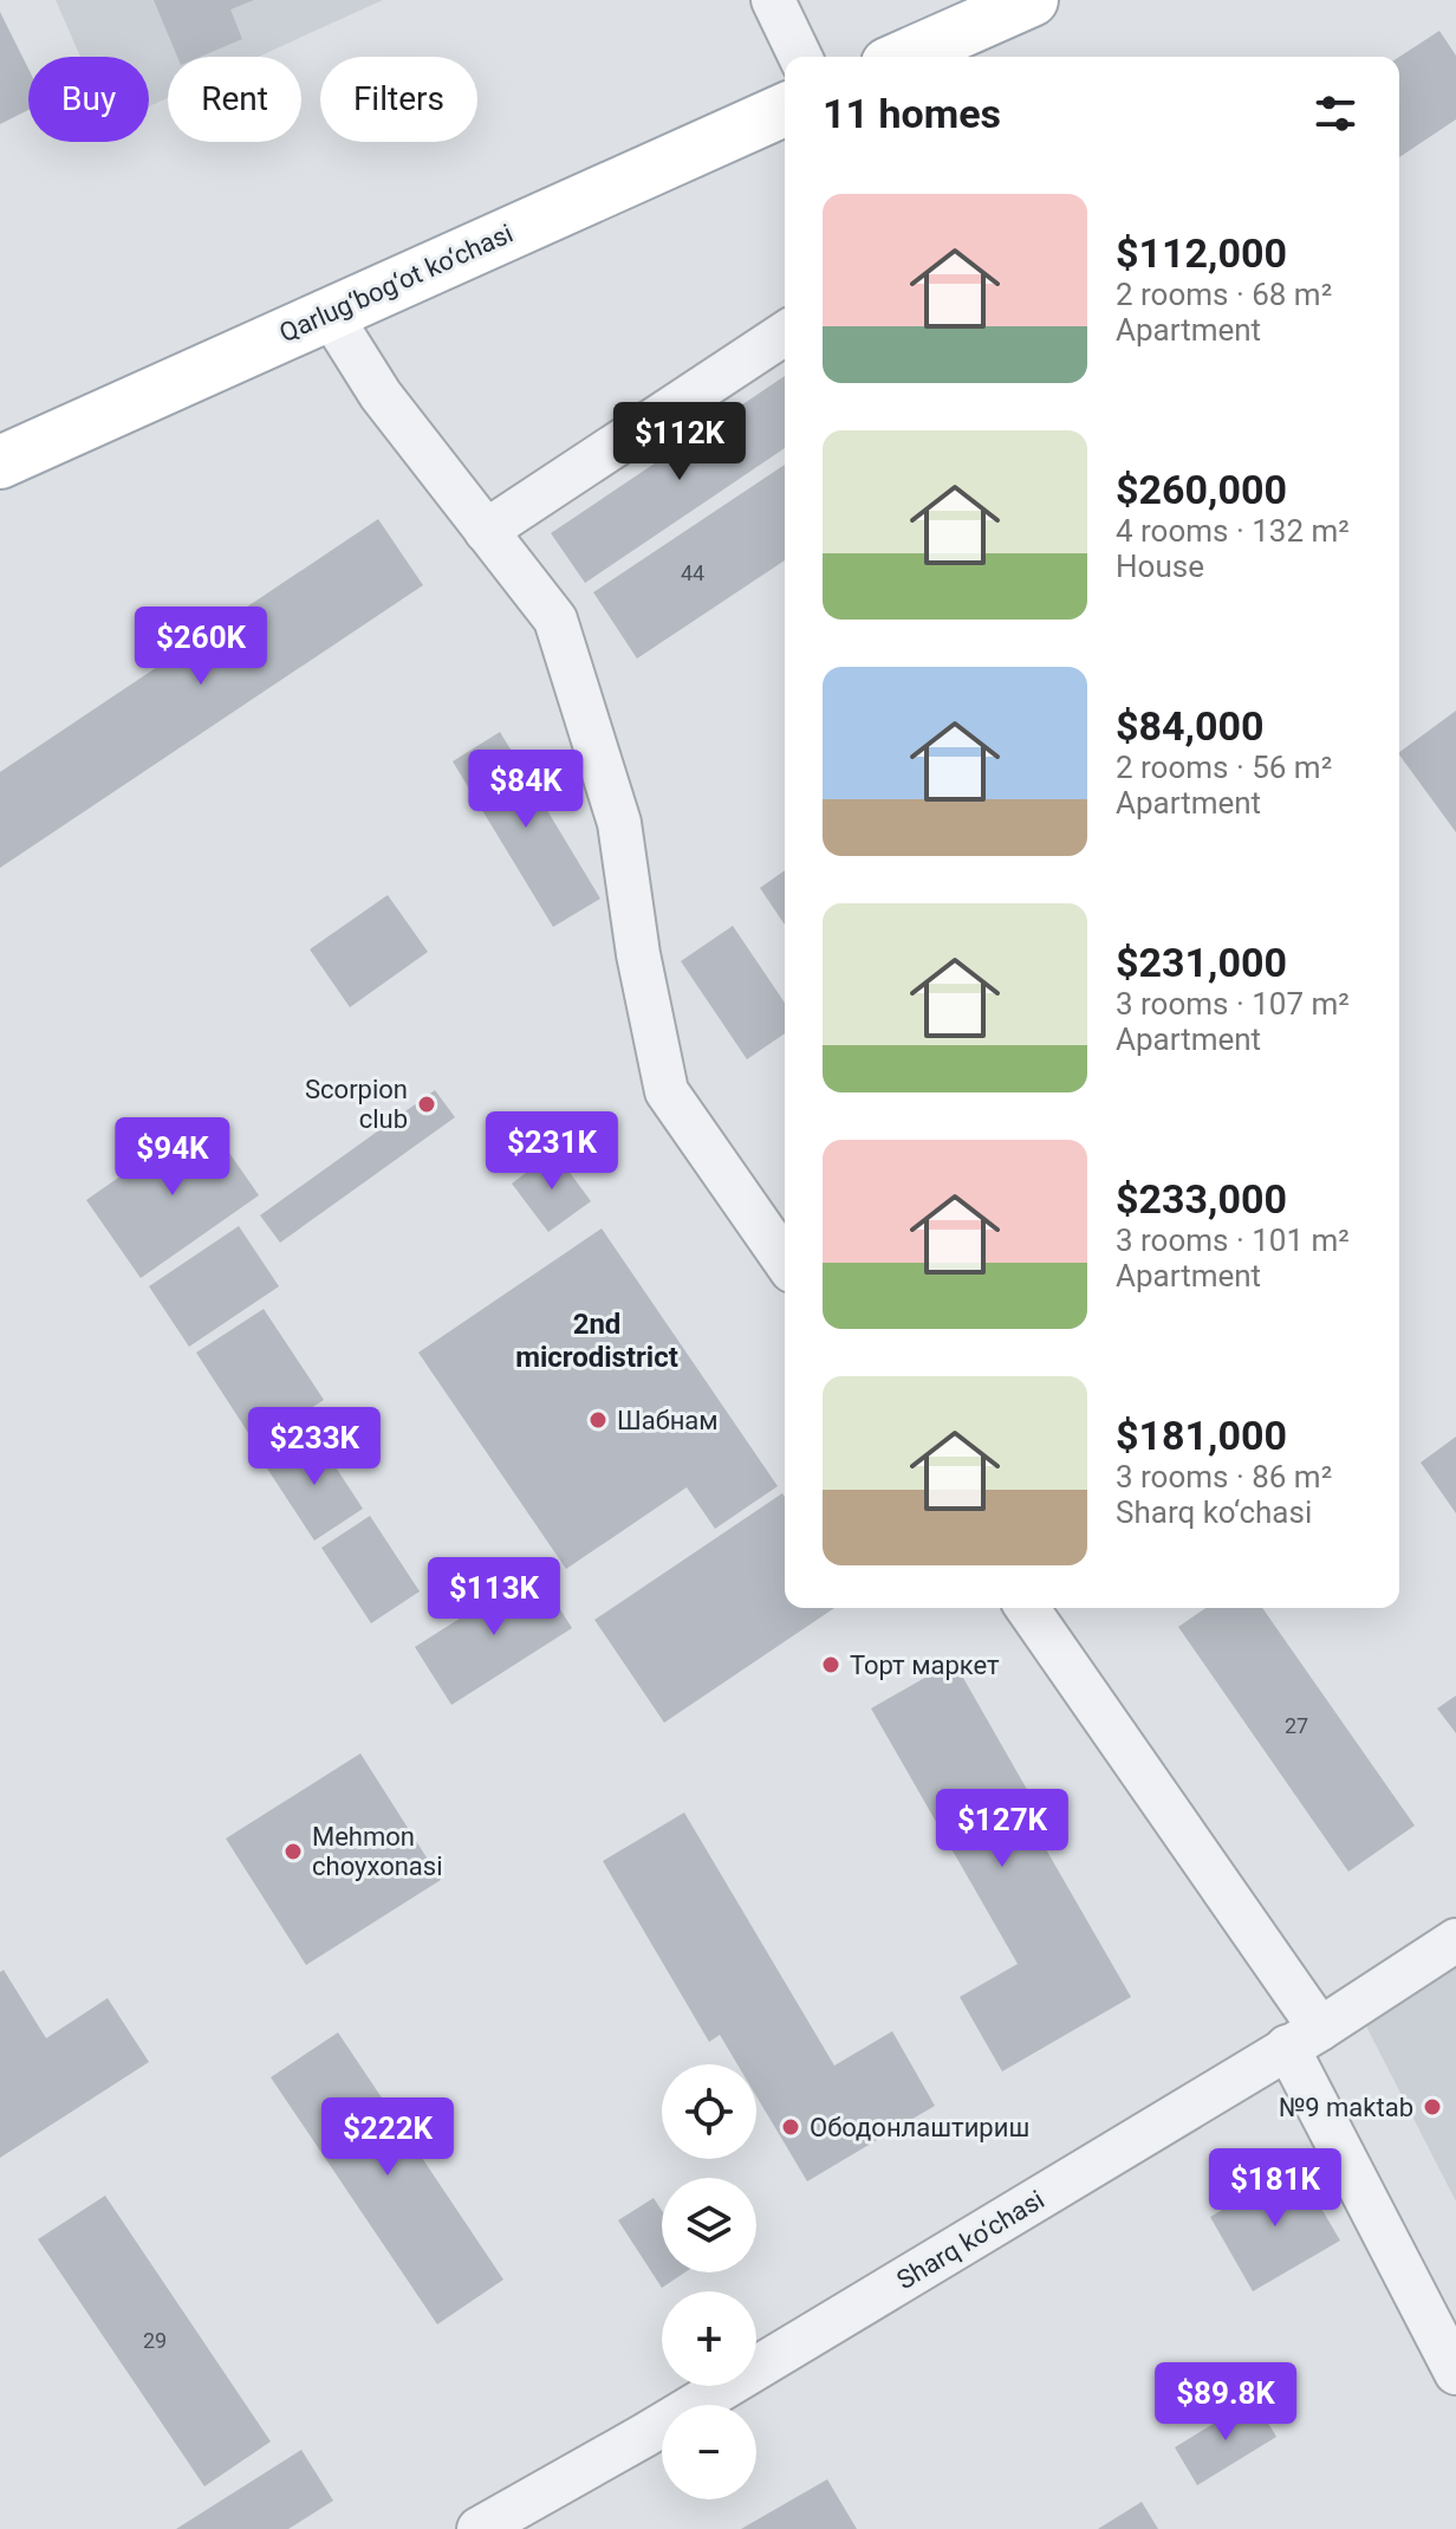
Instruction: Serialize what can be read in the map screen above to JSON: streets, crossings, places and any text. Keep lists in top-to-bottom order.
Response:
{
  "streets": {
    "main road": ["Qarlug‘bog‘ot ko‘chasi"],
    "street": ["Sharq ko‘chasi"]
  },
  "districts": ["2nd microdistrict"],
  "places": [
    "Scorpion club",
    "Шабнам",
    "Торт маркет",
    "Mehmon choyxonasi",
    "№9 maktab",
    "Ободонлаштириш"
  ],
  "house_numbers": ["44", "27", "29"],
  "page": {
    "chip": ["Buy", "Rent", "Filters"],
    "heading": "11 homes",
    "list": [
      {
        "name": "$112,000",
        "note": "2 rooms · 68 m² · Apartment"
      },
      {
        "name": "$260,000",
        "note": "4 rooms · 132 m² · House"
      },
      {
        "name": "$84,000",
        "note": "2 rooms · 56 m² · Apartment"
      },
      {
        "name": "$231,000",
        "note": "3 rooms · 107 m² · Apartment"
      },
      {
        "name": "$233,000",
        "note": "3 rooms · 101 m² · Apartment"
      },
      {
        "name": "$181,000",
        "note": "3 rooms · 86 m² · Sharq ko‘chasi"
      }
    ],
    "price": [
      "$112K",
      "$260K",
      "$84K",
      "$231K",
      "$94K",
      "$233K",
      "$113K",
      "$127K",
      "$222K",
      "$181K",
      "$89.8K"
    ],
    "map_buttons": ["+", "−"]
  }
}
